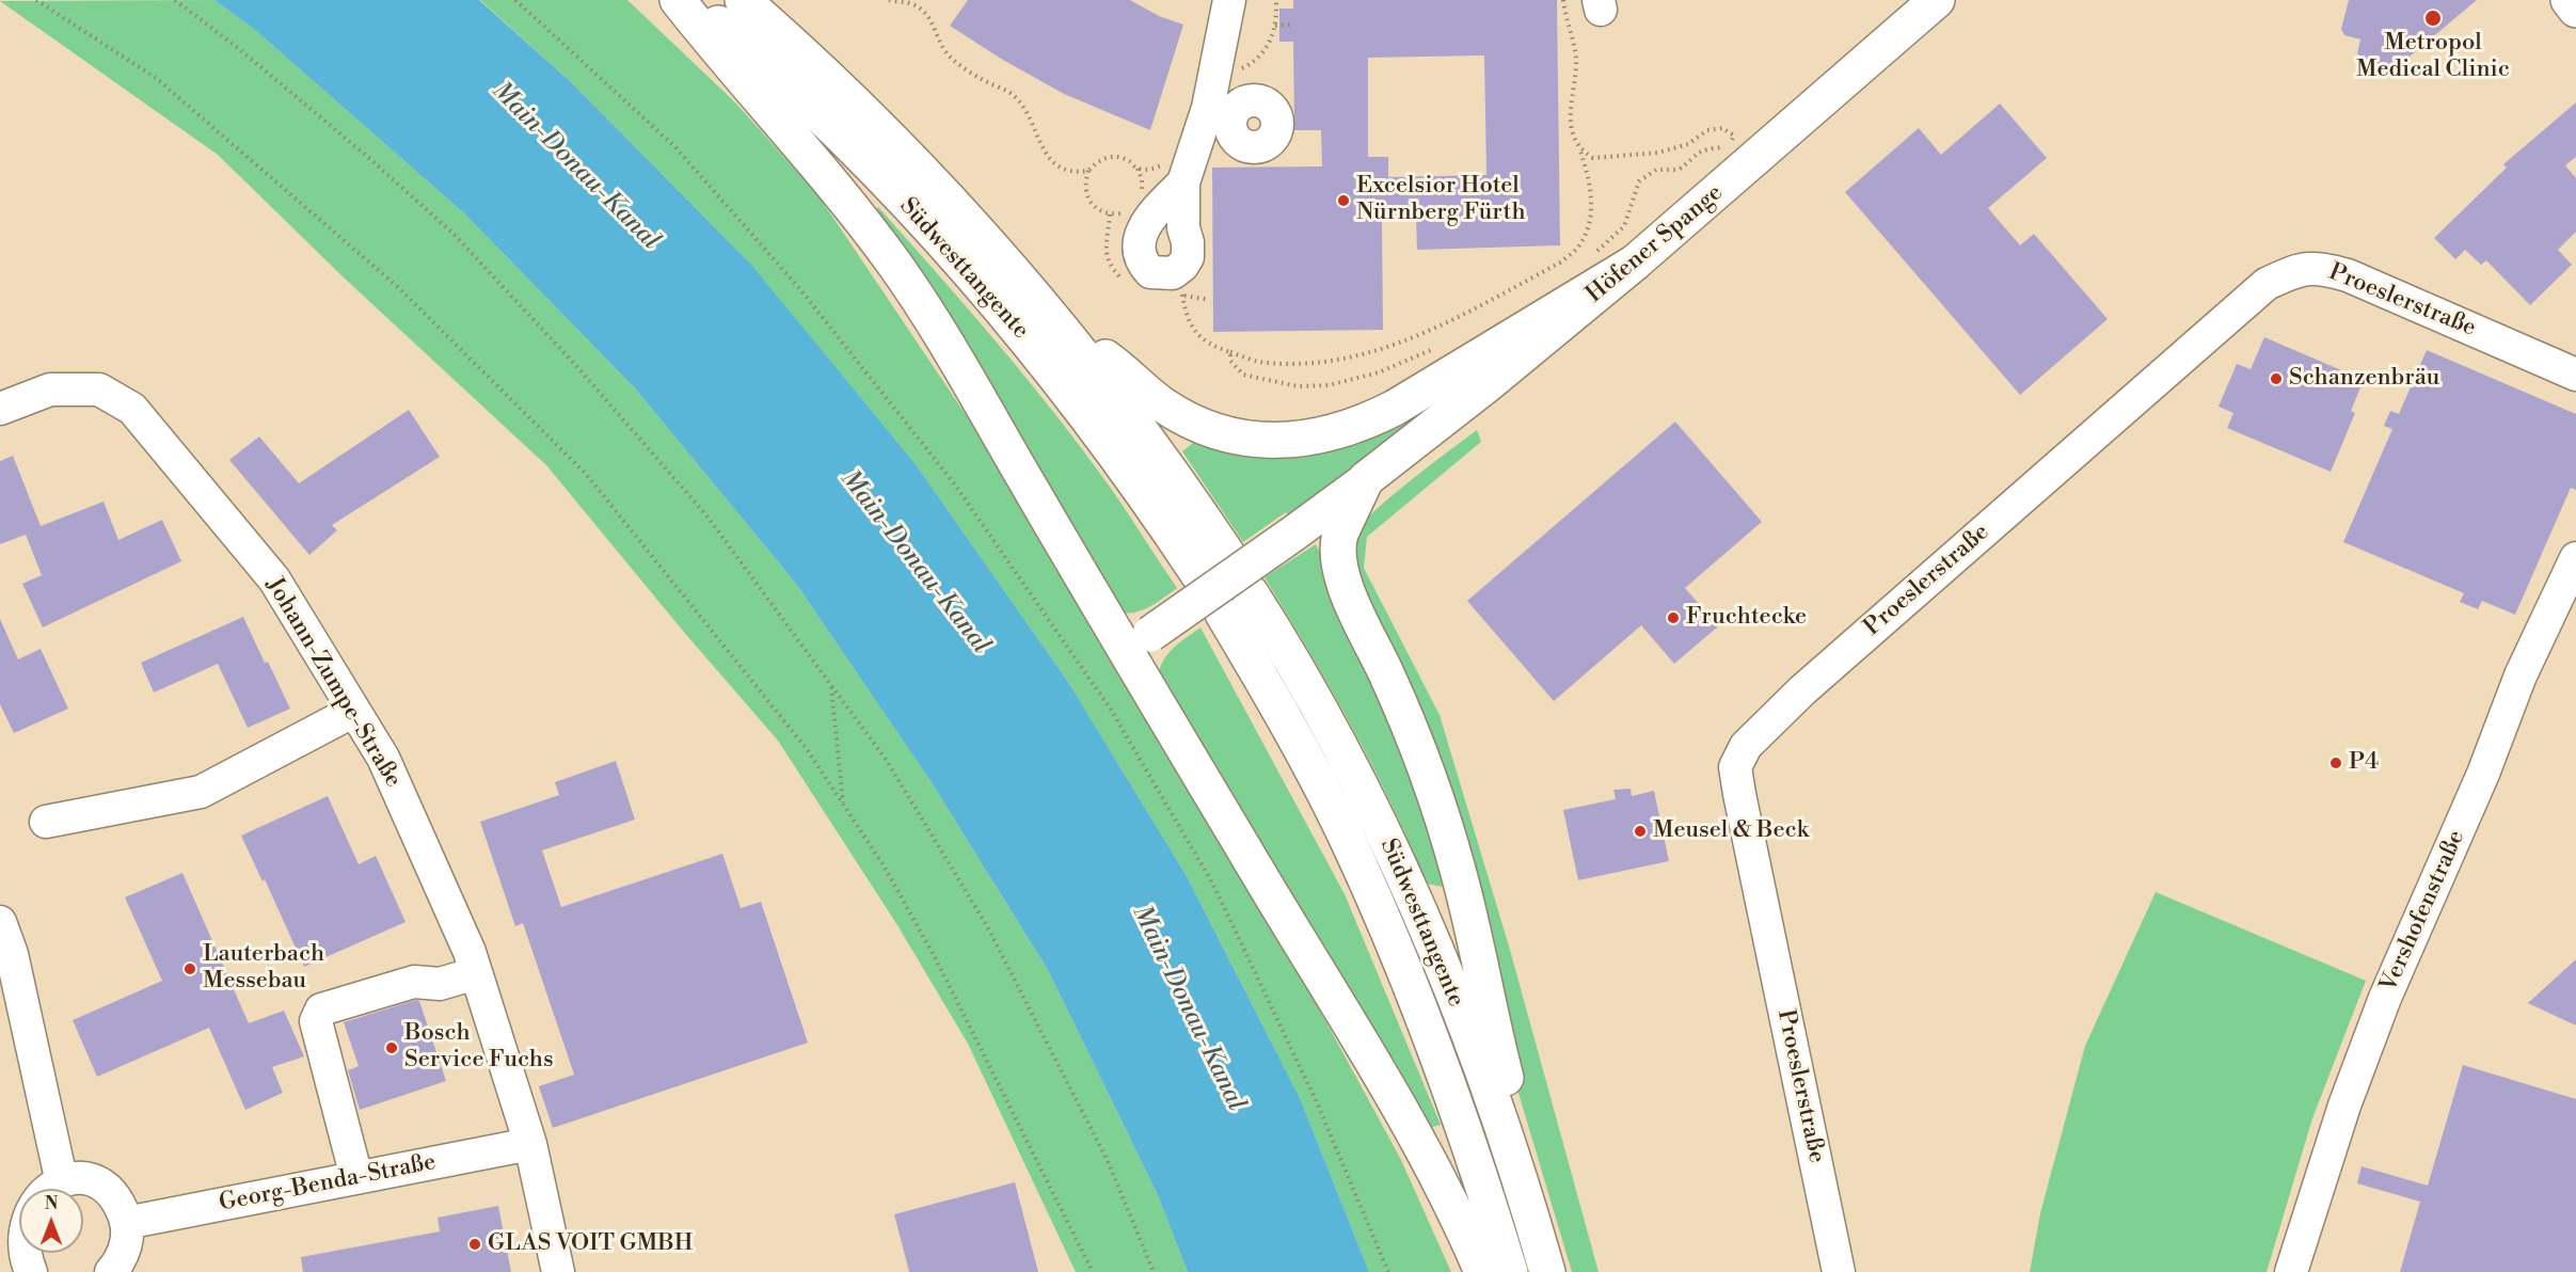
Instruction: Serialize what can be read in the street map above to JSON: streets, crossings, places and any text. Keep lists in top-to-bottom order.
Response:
{
  "streets": {
    "main road": ["Höfener Spange", "Südwesttangente"],
    "street": [
      "Proeslerstraße",
      "Johann-Zumpe-Straße",
      "Vershofenstraße",
      "Georg-Benda-Straße"
    ]
  },
  "crossings": [
    ["Johann-Zumpe-Straße", "Georg-Benda-Straße"]
  ],
  "water": ["Main-Donau-Kanal"],
  "places": [
    "Metropol Medical Clinic",
    "Excelsior Hotel Nürnberg Fürth",
    "Schanzenbräu",
    "Fruchtecke",
    "P4",
    "Meusel & Beck",
    "Lauterbach Messebau",
    "Bosch Service Fuchs",
    "GLAS VOIT GMBH"
  ],
  "north": "top"
}
